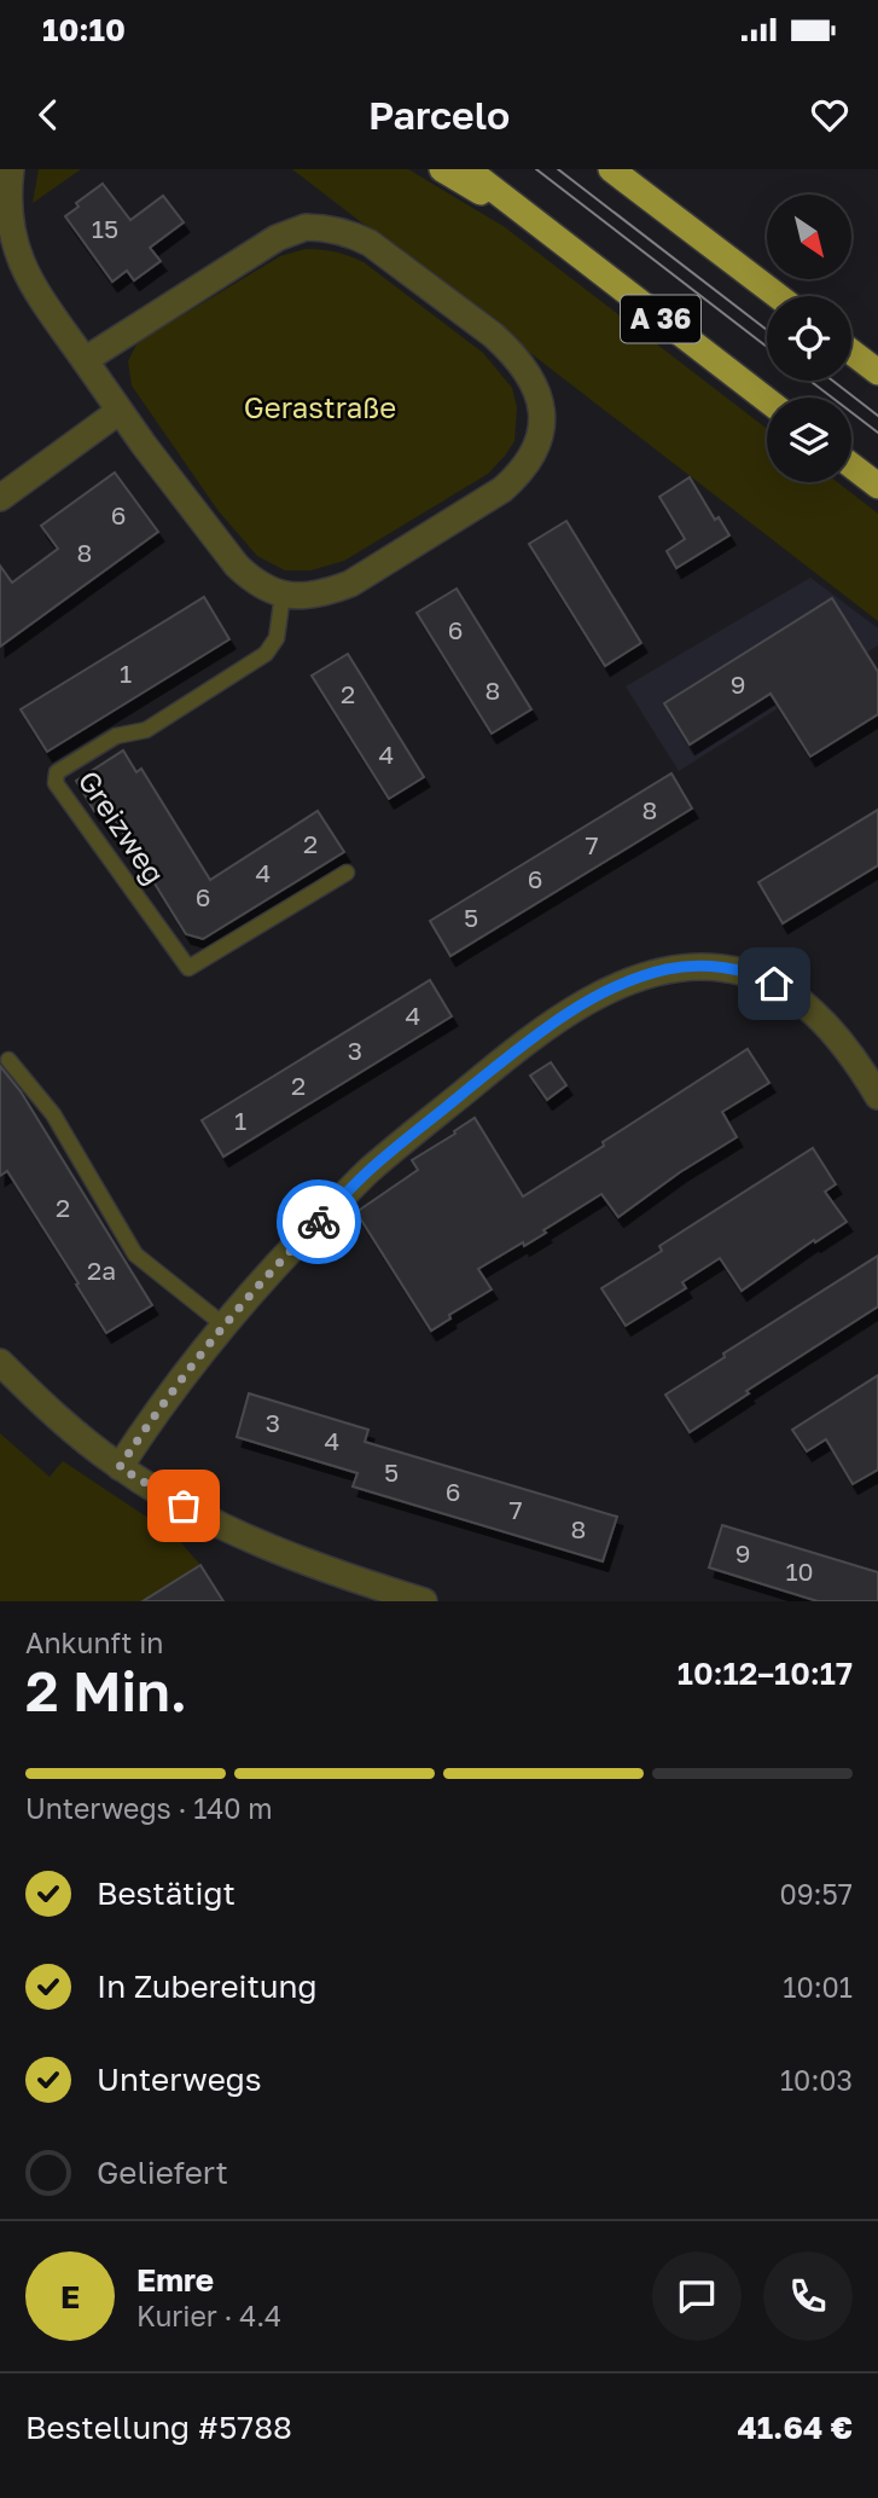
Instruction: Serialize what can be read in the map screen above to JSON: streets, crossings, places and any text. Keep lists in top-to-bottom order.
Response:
{
  "streets": {
    "highway": ["A 36"],
    "lane": ["Greizweg"]
  },
  "parks": ["Gerastraße"],
  "house_numbers": [
    "15",
    "6",
    "8",
    "6",
    "1",
    "9",
    "8",
    "2",
    "4",
    "8",
    "2",
    "7",
    "4",
    "6",
    "6",
    "5",
    "4",
    "3",
    "2",
    "1",
    "2",
    "2a",
    "3",
    "4",
    "5",
    "6",
    "7",
    "8",
    "9",
    "10"
  ],
  "north": "bottom right",
  "page": {
    "status": "10:10",
    "header": "Parcelo",
    "heading": ["2 Min.", "Ankunft in", "10:12–10:17"],
    "panel": [
      "Emre",
      "Kurier · 4.4",
      "Bestellung #5788",
      "41.64 €"
    ],
    "bar": "Unterwegs · 140 m",
    "list": [
      ["Bestätigt", "09:57"],
      ["In Zubereitung", "10:01"],
      ["Unterwegs", "10:03"],
      "Geliefert"
    ],
    "round": "E"
  }
}
